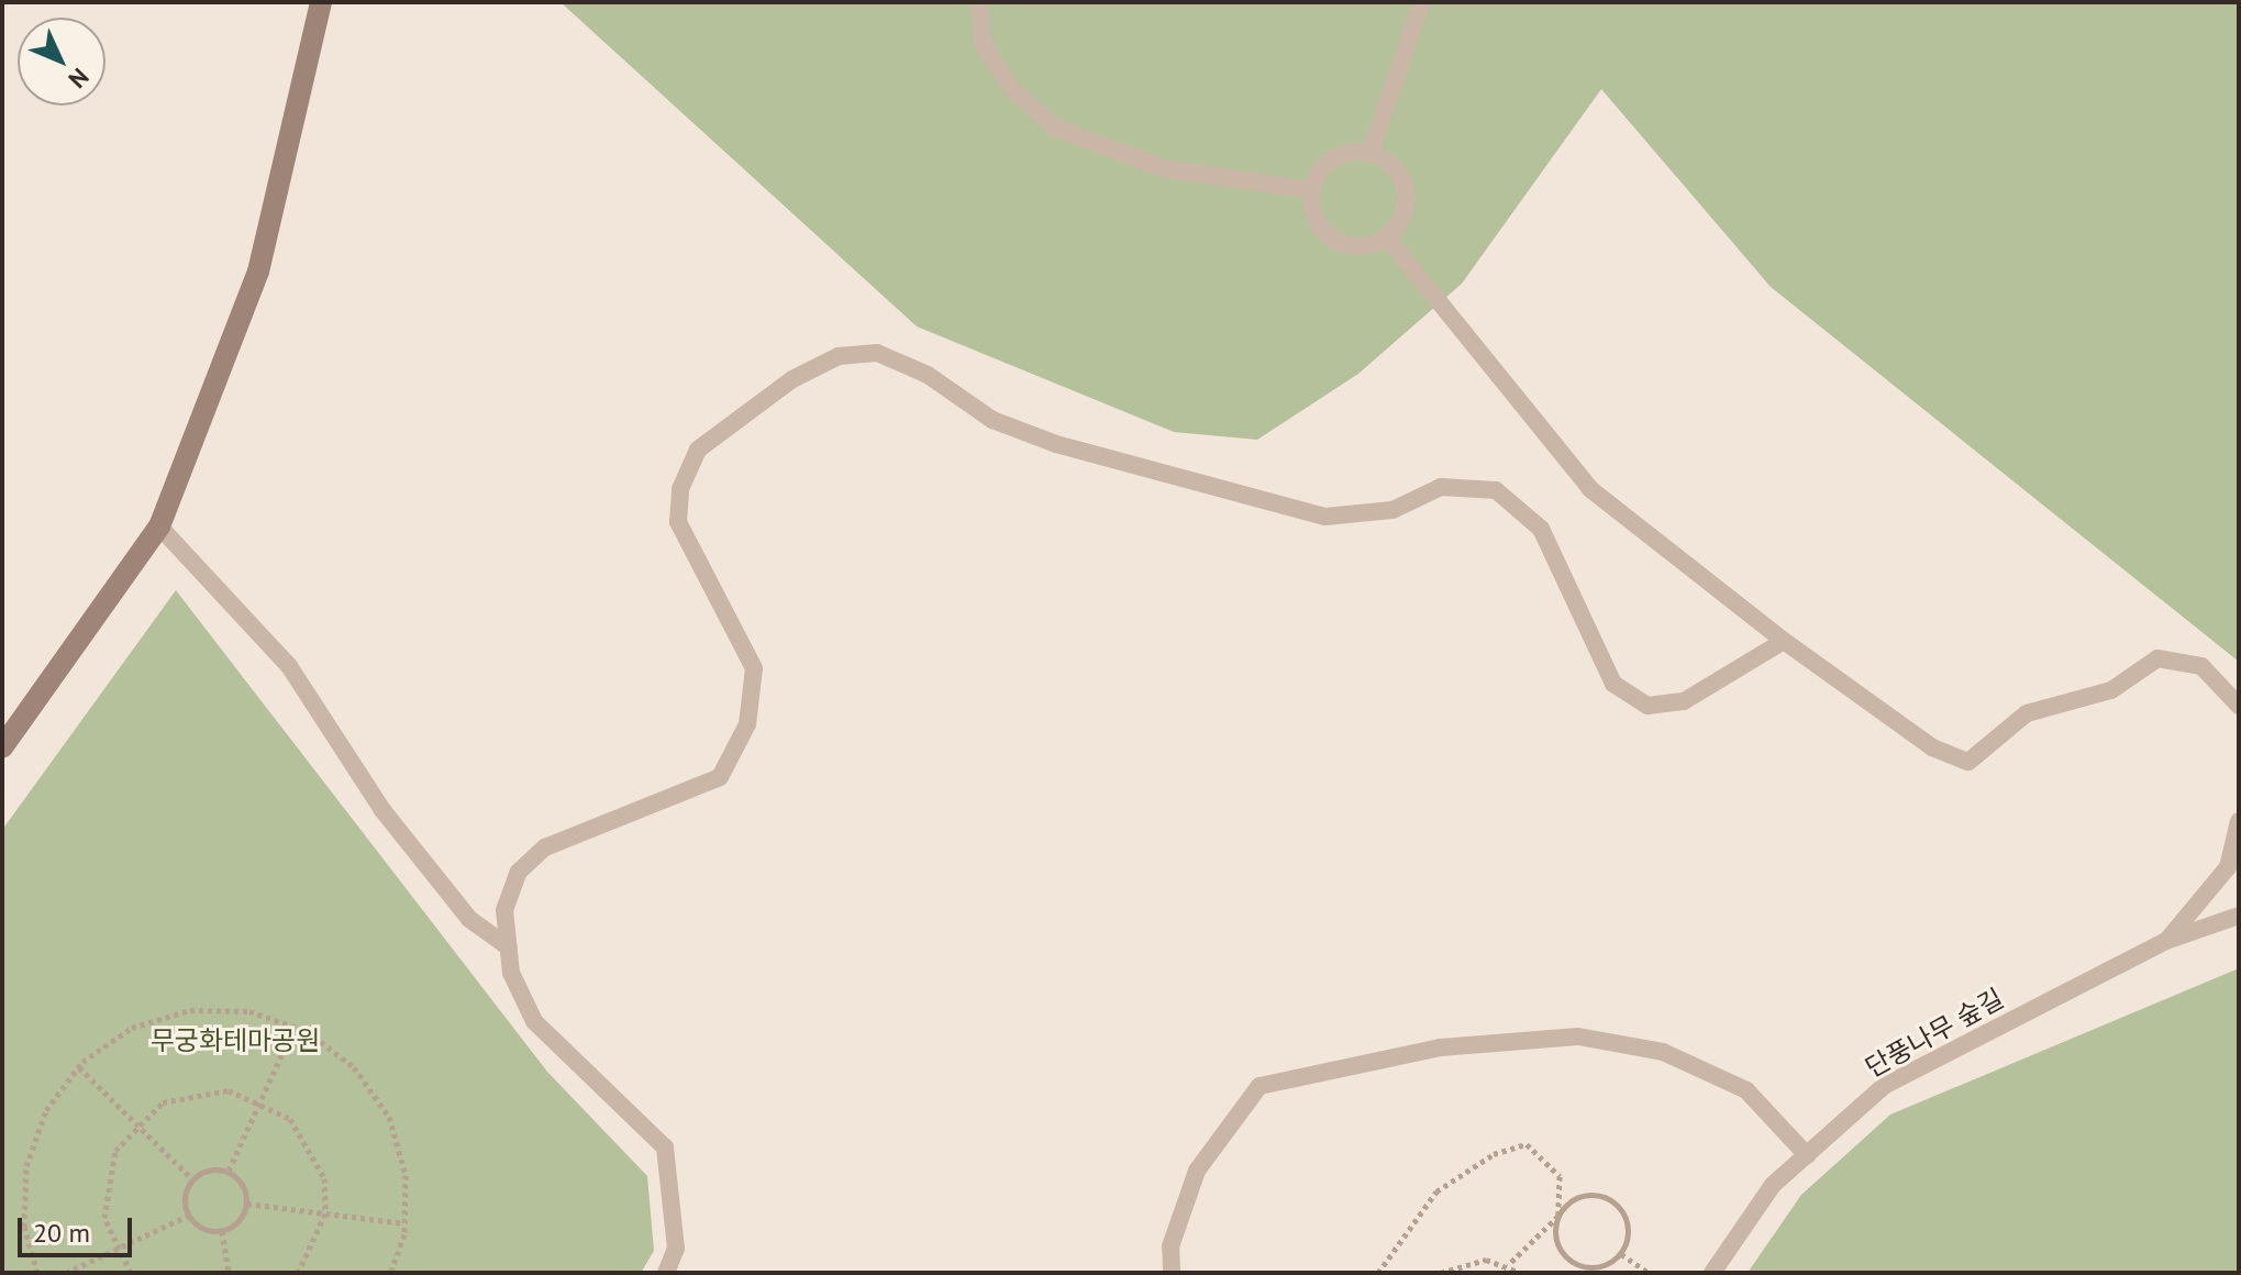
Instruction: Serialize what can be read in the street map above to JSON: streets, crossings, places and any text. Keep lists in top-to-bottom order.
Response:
{
  "streets": {
    "lane": ["단풍나무 숲길"]
  },
  "parks": ["무궁화테마공원"],
  "scale_bar": "20 m",
  "north": "bottom right"
}
